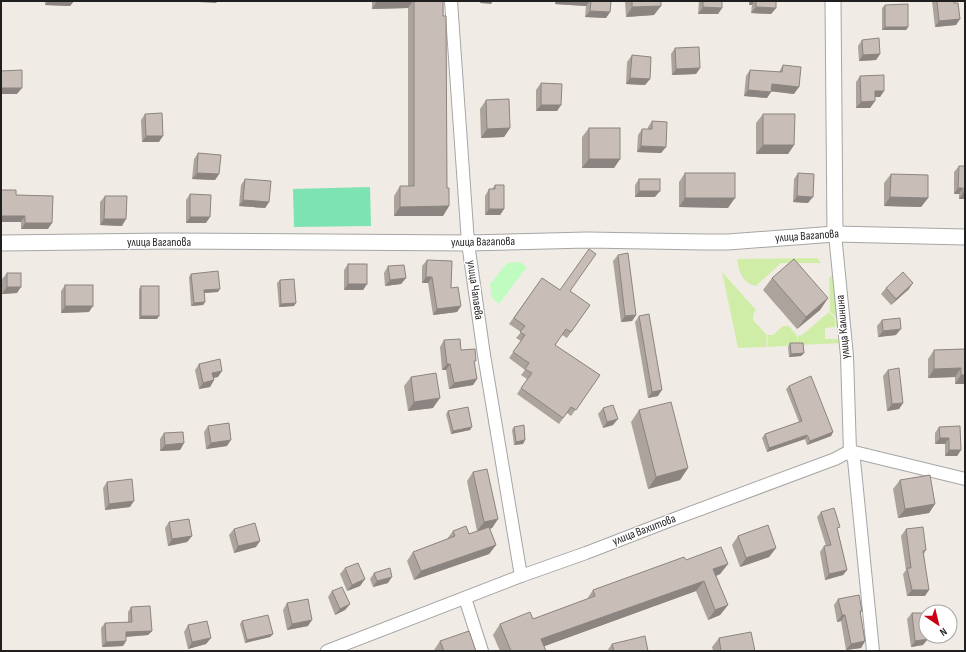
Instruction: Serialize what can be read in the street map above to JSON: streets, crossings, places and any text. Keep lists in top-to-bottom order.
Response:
{
  "streets": {
    "street": [
      "улица Вагапова",
      "улица Чапаева",
      "улица Калинина",
      "улица Вахитова"
    ]
  },
  "crossings": [
    ["улица Вагапова", "улица Чапаева"],
    ["улица Вагапова", "улица Калинина"],
    ["улица Чапаева", "улица Вахитова"],
    ["улица Калинина", "улица Вахитова"]
  ],
  "north": "bottom right"
}
